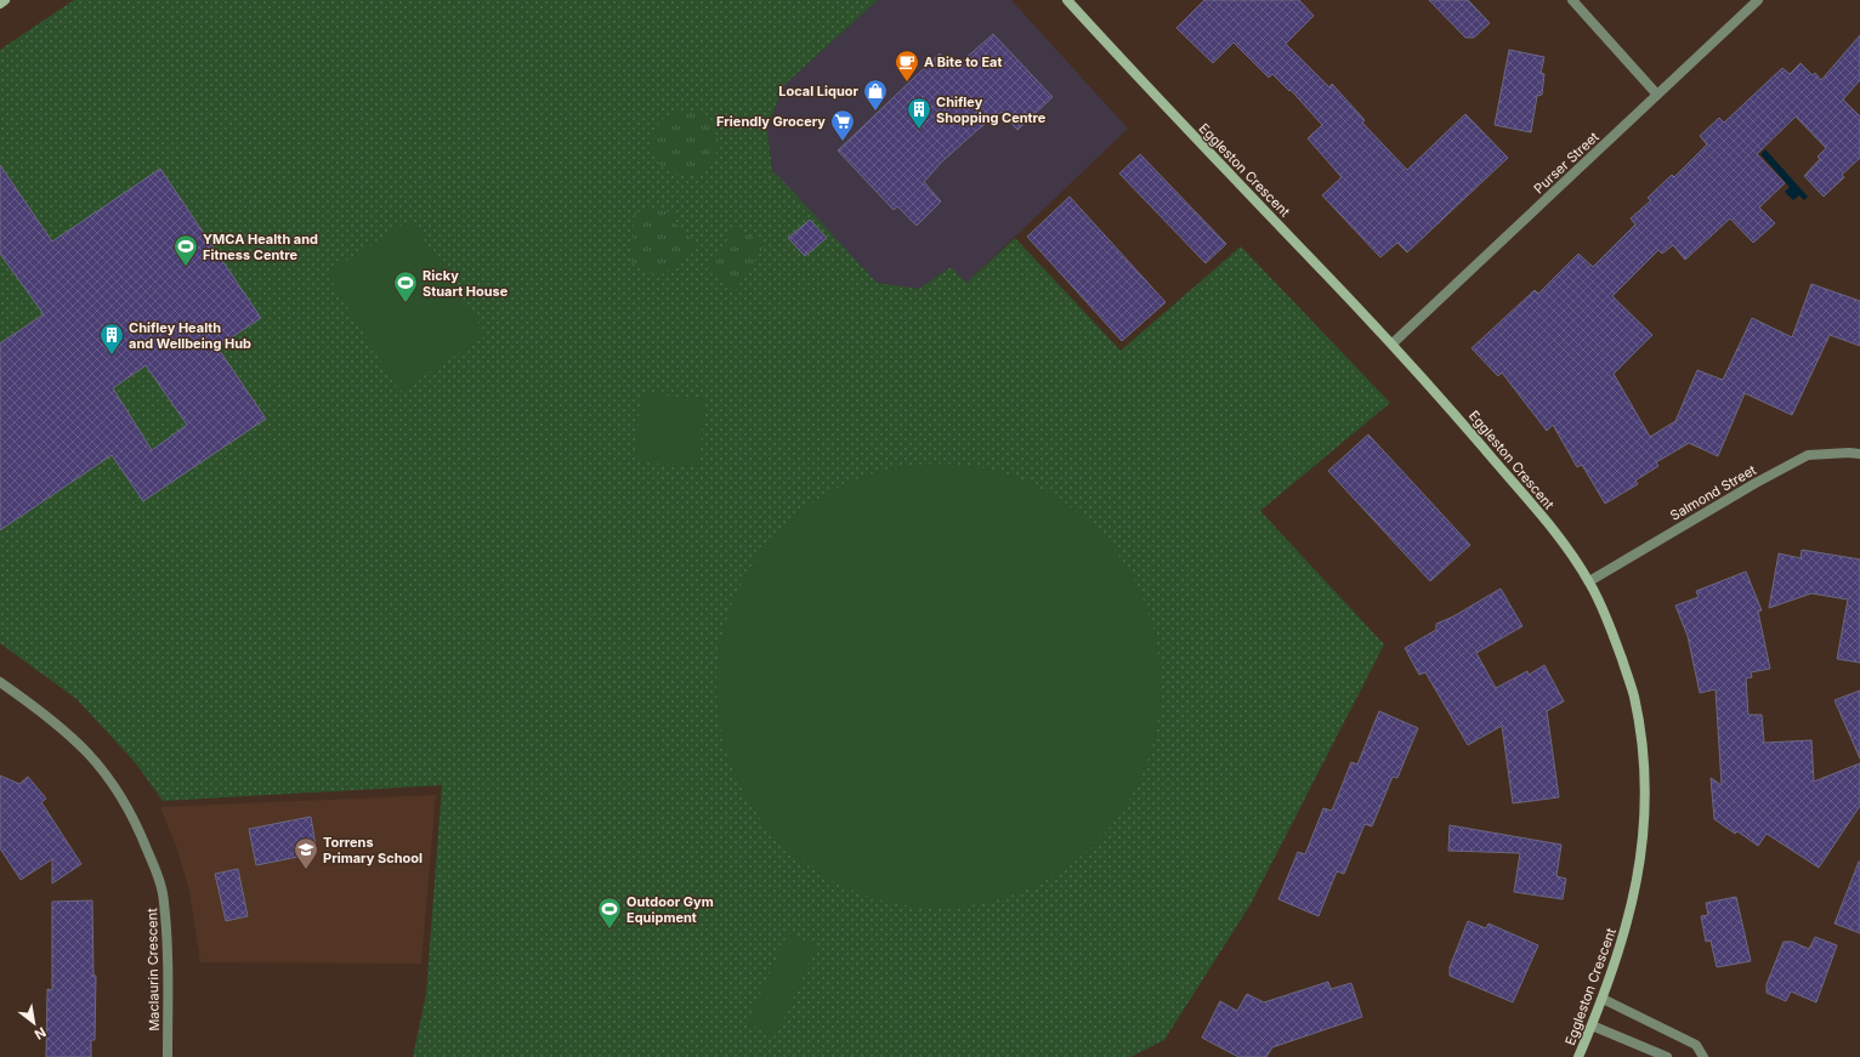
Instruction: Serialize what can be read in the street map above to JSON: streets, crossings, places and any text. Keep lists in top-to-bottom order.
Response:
{
  "streets": {
    "street": [
      "Purser Street",
      "Eggleston Crescent",
      "Salmond Street",
      "Maclaurin Crescent"
    ]
  },
  "crossings": [
    ["Purser Street", "Eggleston Crescent"],
    ["Eggleston Crescent", "Salmond Street"]
  ],
  "places": {
    "cafe": ["A Bite to Eat"],
    "shop": ["Local Liquor"],
    "building": ["Chifley Shopping Centre", "Chifley Health and Wellbeing Hub"],
    "supermarket": ["Friendly Grocery"],
    "sports": ["YMCA Health and Fitness Centre", "Ricky Stuart House", "Outdoor Gym Equipment"],
    "school or university": ["Torrens Primary School"]
  },
  "north": "bottom right"
}
